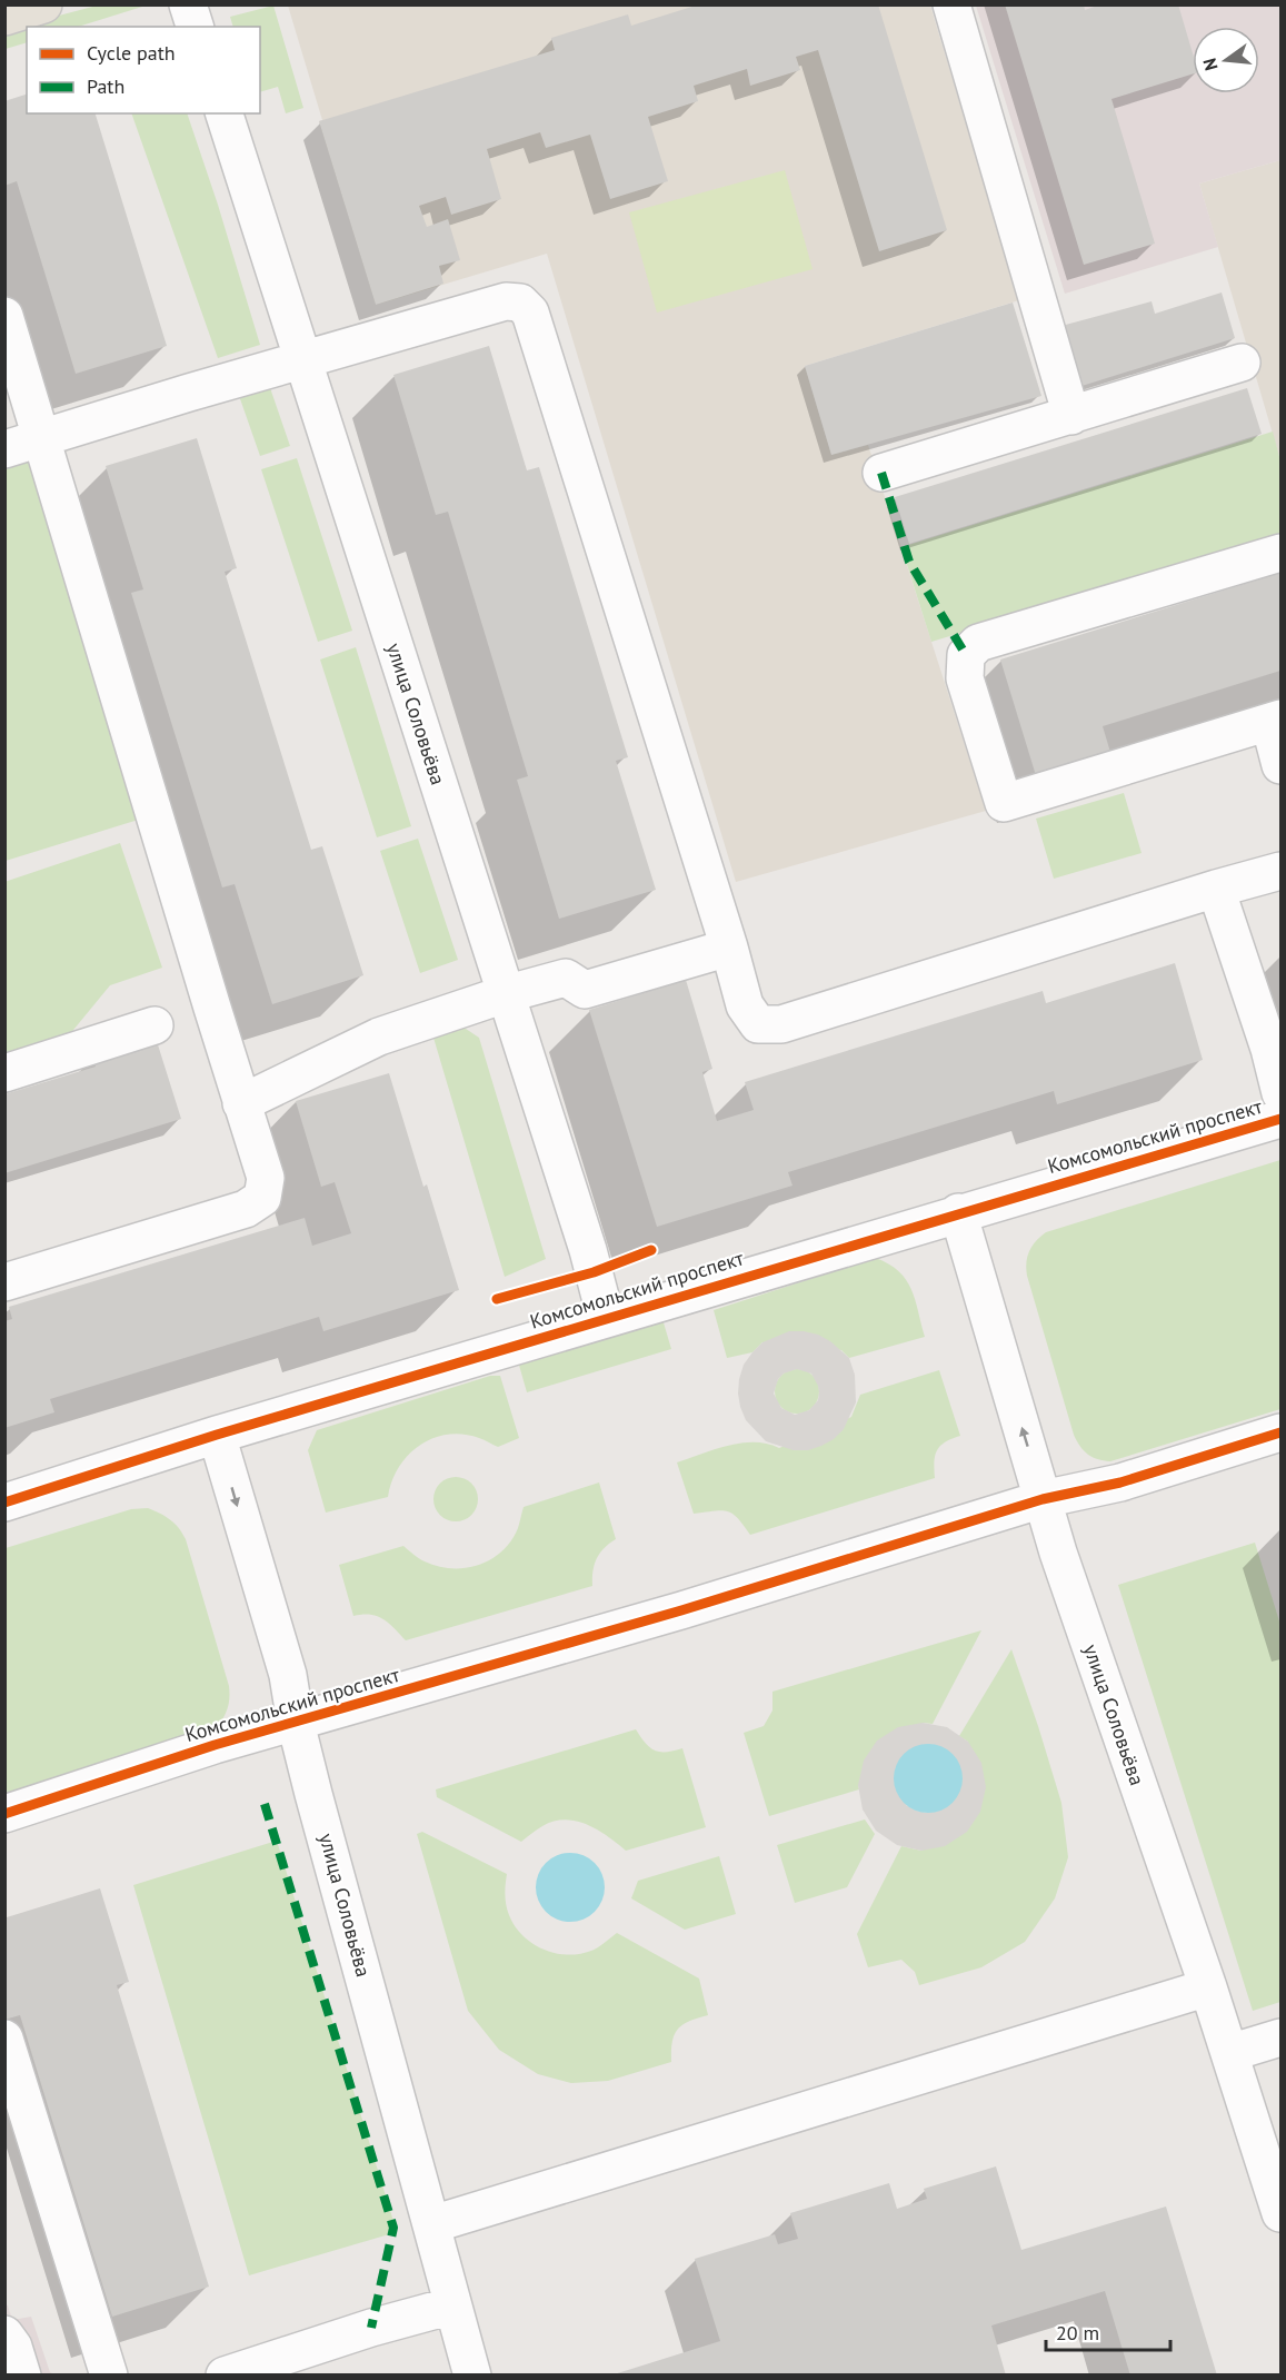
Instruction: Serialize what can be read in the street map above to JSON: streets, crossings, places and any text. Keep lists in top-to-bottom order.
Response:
{
  "streets": {
    "street": ["улица Соловьёва", "Комсомольский проспект"]
  },
  "crossings": [
    ["улица Соловьёва", "Комсомольский проспект"]
  ],
  "legend": ["Cycle path", "Path"],
  "scale_bar": "20 m",
  "north": "left"
}
